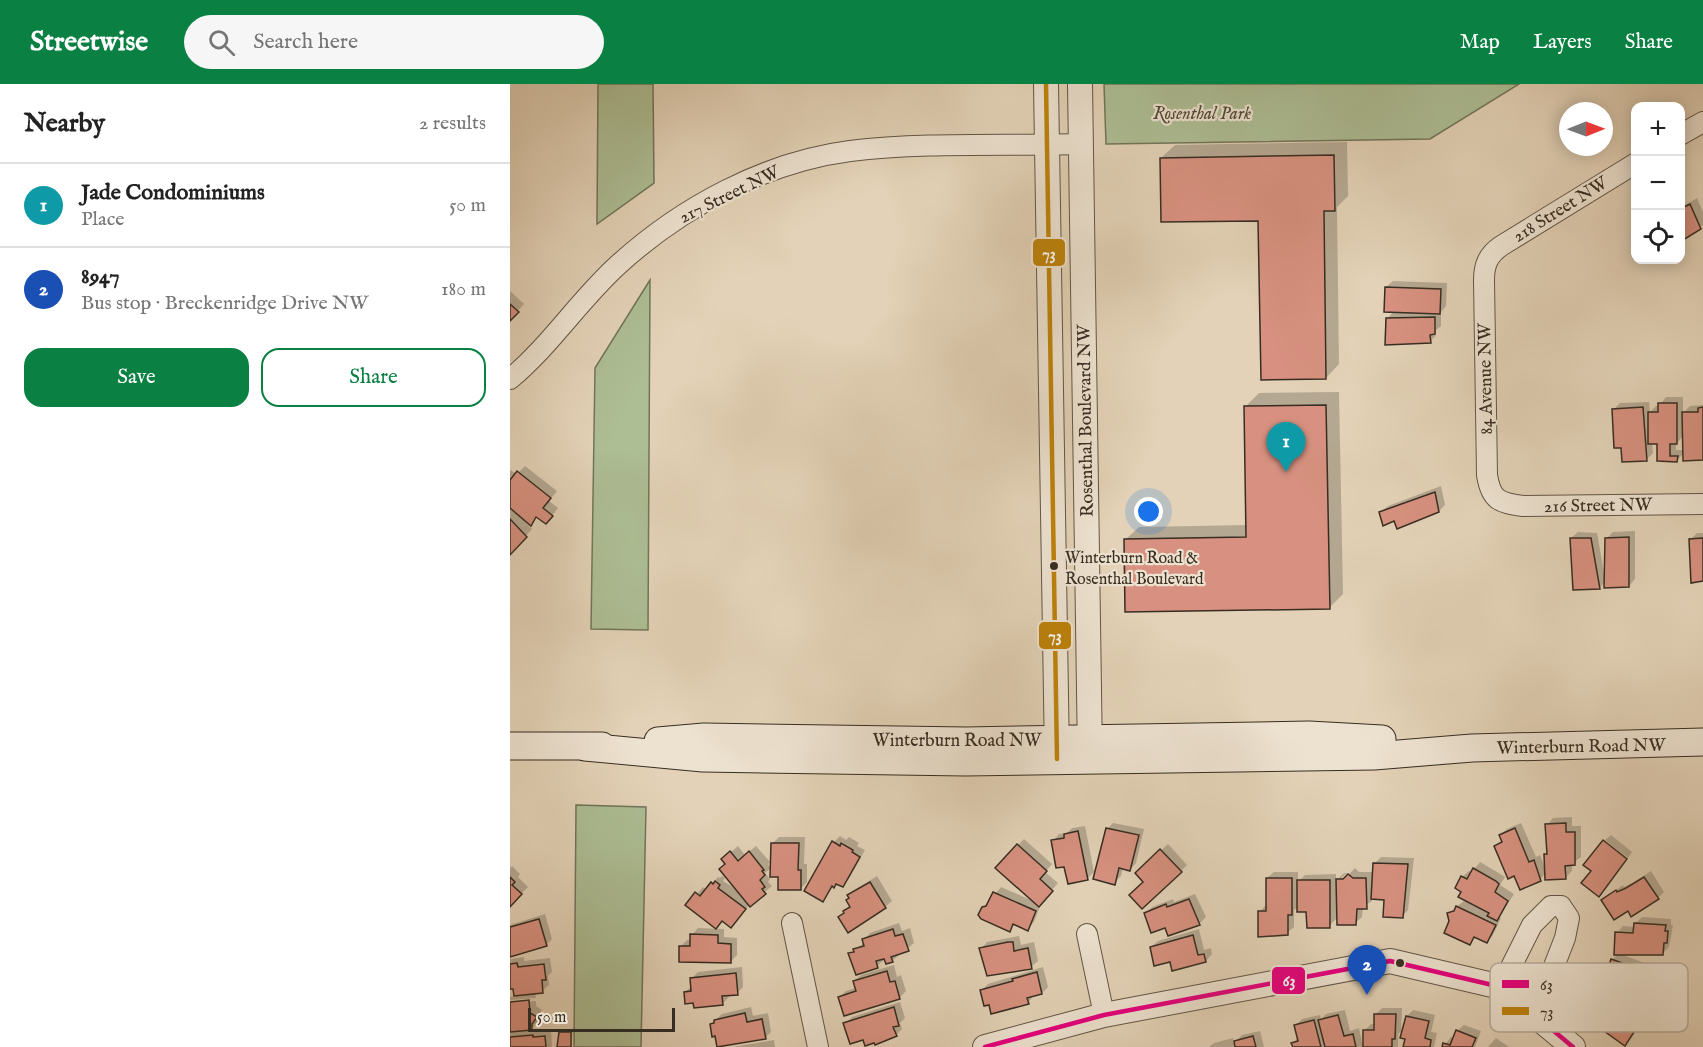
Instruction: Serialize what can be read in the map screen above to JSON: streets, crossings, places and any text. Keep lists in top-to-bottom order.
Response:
{
  "streets": {
    "main road": ["Winterburn Road NW"],
    "street": [
      "217 Street NW",
      "218 Street NW",
      "84 Avenue NW",
      "Rosenthal Boulevard NW",
      "216 Street NW"
    ]
  },
  "crossings": [
    ["217 Street NW", "Rosenthal Boulevard NW"],
    ["218 Street NW", "84 Avenue NW"],
    ["84 Avenue NW", "216 Street NW"],
    ["Rosenthal Boulevard NW", "Winterburn Road NW"]
  ],
  "parks": ["Rosenthal Park"],
  "places": ["Winterburn Road & Rosenthal Boulevard"],
  "lines": ["transit line 73", "transit line 63"],
  "legend": ["63", "73"],
  "scale_bar": "50 m",
  "north": "right",
  "page": {
    "header": "Streetwise",
    "search": "Search here",
    "nav": ["Map", "Layers", "Share"],
    "heading": ["Nearby", "2 results"],
    "map_buttons": ["+", "−"],
    "list": [
      {
        "mark": "1",
        "name": "Jade Condominiums",
        "note": "Place",
        "value": "50 m"
      },
      {
        "mark": "2",
        "name": "8947",
        "note": "Bus stop · Breckenridge Drive NW",
        "value": "180 m"
      }
    ],
    "buttons": ["Save", "Share"],
    "pins": ["1", "2"],
    "scale": "50 m"
  }
}
